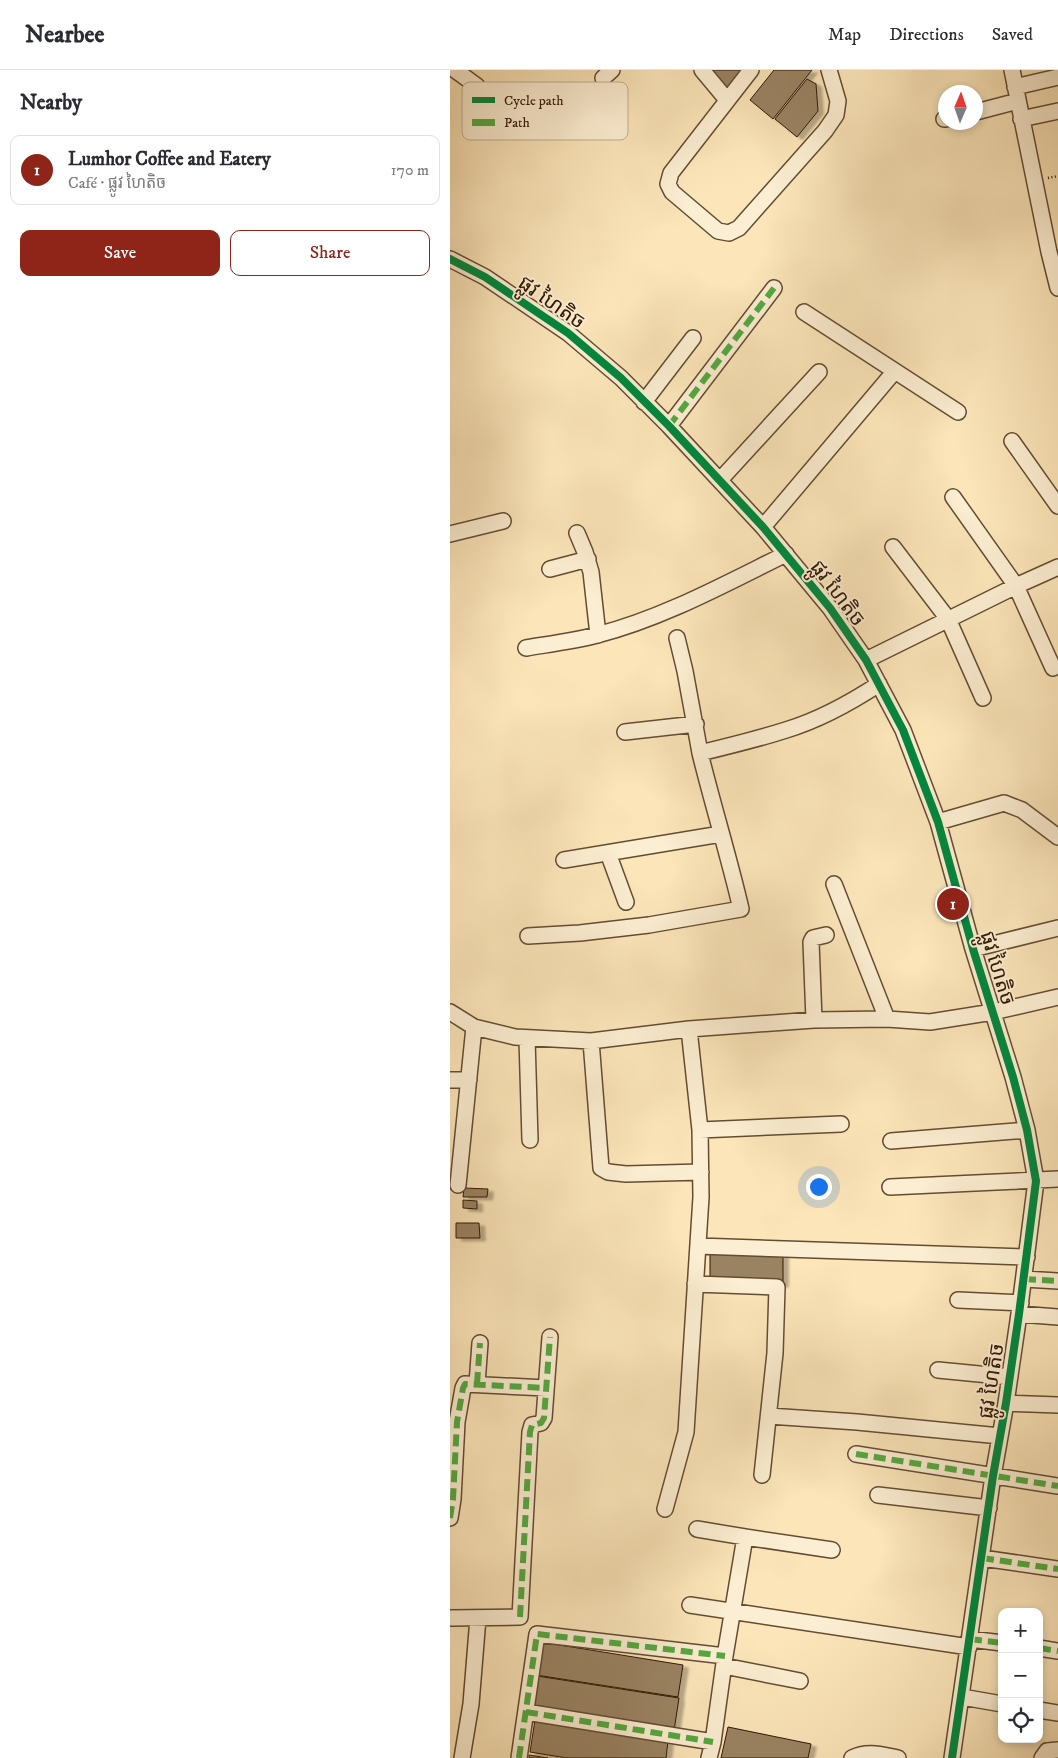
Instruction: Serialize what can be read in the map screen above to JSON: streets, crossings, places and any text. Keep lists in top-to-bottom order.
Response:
{
  "streets": {
    "street": ["ផ្លូវ ហៃតិច"]
  },
  "legend": ["Cycle path", "Path"],
  "north": "top",
  "page": {
    "header": "Nearbee",
    "nav": ["Map", "Directions", "Saved"],
    "heading": "Nearby",
    "list": [
      {
        "mark": "1",
        "name": "Lumhor Coffee and Eatery",
        "note": "Café · ផ្លូវ ហៃតិច",
        "value": "170 m"
      }
    ],
    "buttons": ["Save", "Share"],
    "pins": "1",
    "map_buttons": ["+", "−"]
  }
}
